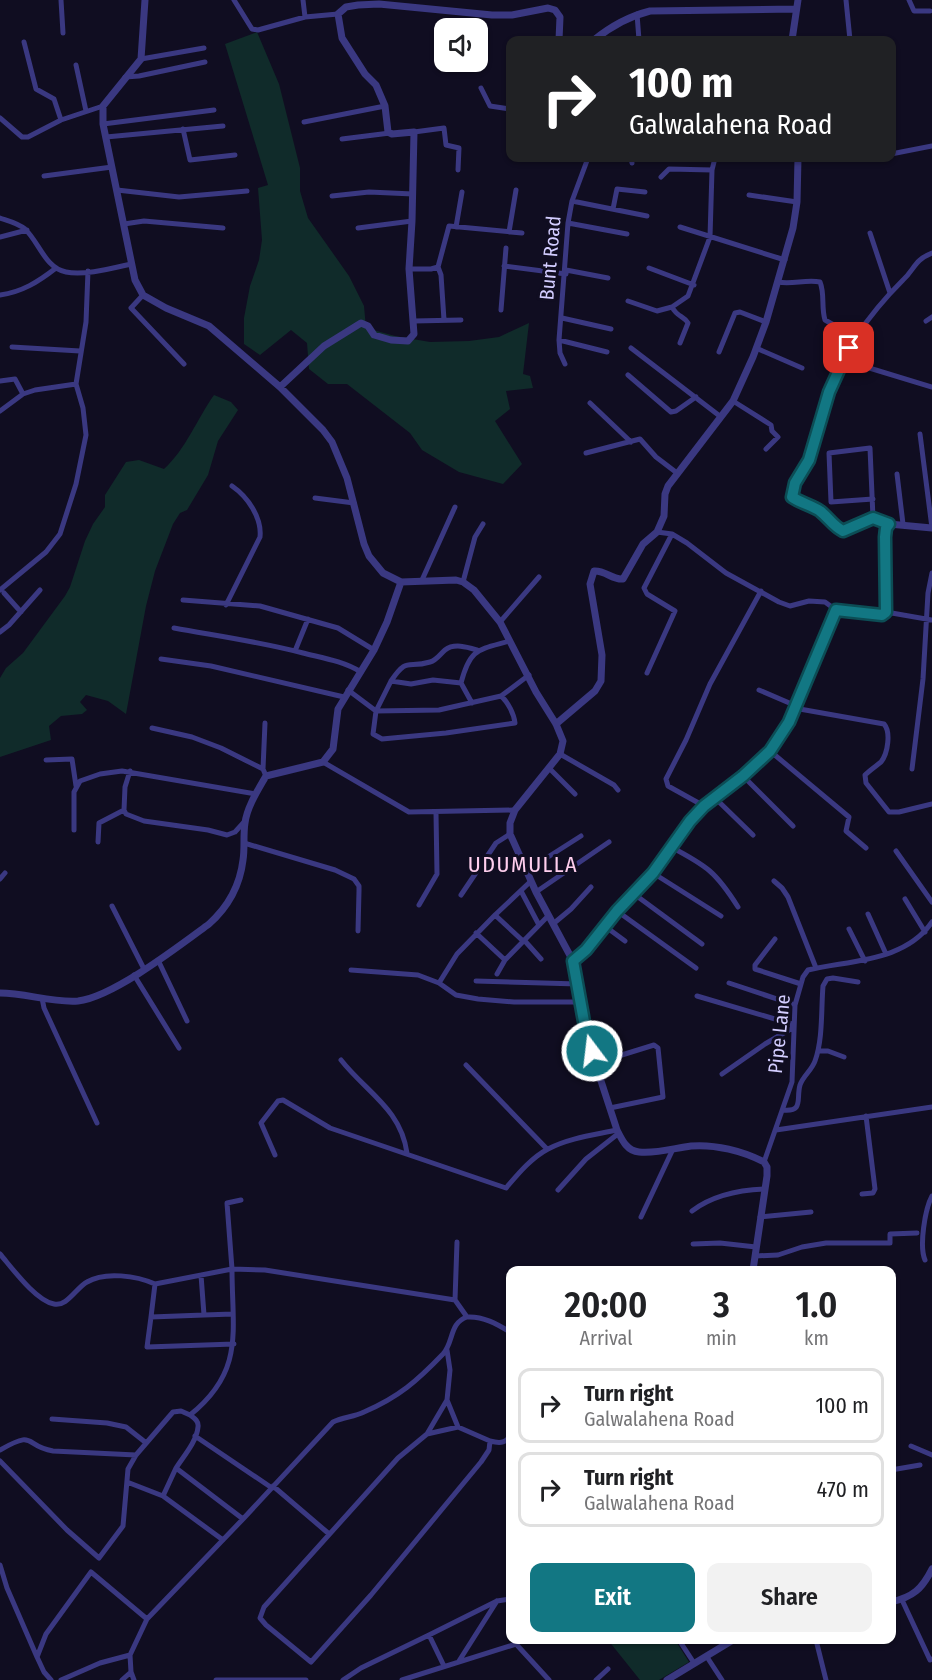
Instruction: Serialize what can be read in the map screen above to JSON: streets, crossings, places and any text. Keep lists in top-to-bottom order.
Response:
{
  "streets": {
    "street": ["Bunt Road", "Pipe Lane"]
  },
  "districts": ["UDUMULLA"],
  "page": {
    "turn": ["100 m", "Galwalahena Road"],
    "eta": [
      "20:00",
      "Arrival",
      "3",
      "min",
      "1.0",
      "km"
    ],
    "list": [
      {
        "name": "Turn right",
        "note": "Galwalahena Road",
        "value": "100 m"
      },
      {
        "name": "Turn right",
        "note": "Galwalahena Road",
        "value": "470 m"
      }
    ],
    "buttons": ["Exit", "Share"]
  }
}
